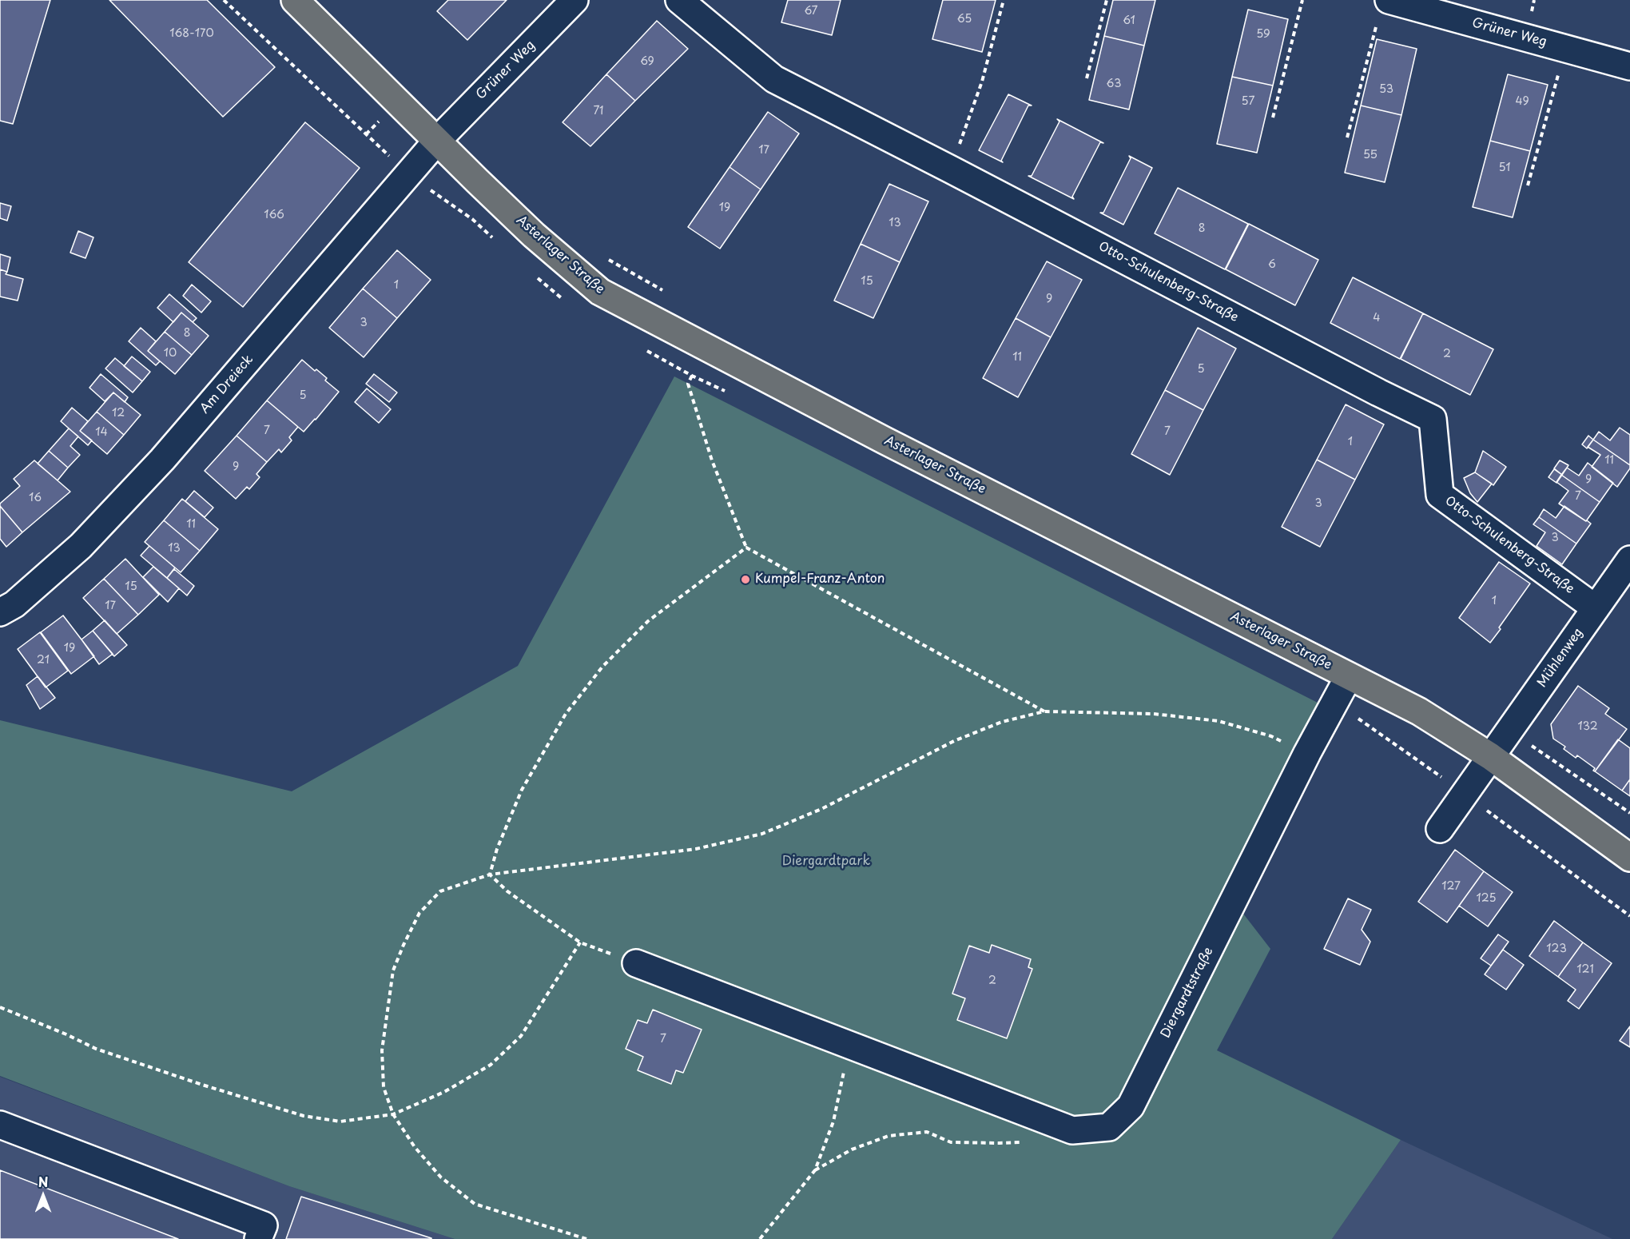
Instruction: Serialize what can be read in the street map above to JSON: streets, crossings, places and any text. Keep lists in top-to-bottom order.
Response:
{
  "streets": {
    "main road": ["Asterlager Straße"],
    "street": [
      "Grüner Weg",
      "Otto-Schulenberg-Straße",
      "Am Dreieck",
      "Mühlenweg",
      "Diergardtstraße"
    ]
  },
  "crossings": [
    ["Grüner Weg", "Asterlager Straße"],
    ["Grüner Weg", "Am Dreieck"],
    ["Asterlager Straße", "Am Dreieck"],
    ["Asterlager Straße", "Mühlenweg"],
    ["Asterlager Straße", "Diergardtstraße"],
    ["Otto-Schulenberg-Straße", "Mühlenweg"]
  ],
  "parks": ["Diergardtpark"],
  "places": ["Kumpel-Franz-Anton"],
  "house_numbers": [
    "67",
    "65",
    "61",
    "168-170",
    "59",
    "69",
    "63",
    "53",
    "57",
    "49",
    "71",
    "17",
    "55",
    "51",
    "19",
    "166",
    "13",
    "8",
    "6",
    "15",
    "1",
    "9",
    "4",
    "3",
    "8",
    "10",
    "2",
    "11",
    "5",
    "5",
    "12",
    "7",
    "7",
    "14",
    "1",
    "11",
    "9",
    "9",
    "7",
    "16",
    "3",
    "11",
    "3",
    "13",
    "15",
    "1",
    "17",
    "19",
    "21",
    "132",
    "127",
    "125",
    "123",
    "121",
    "2",
    "7"
  ],
  "north": "top"
}
